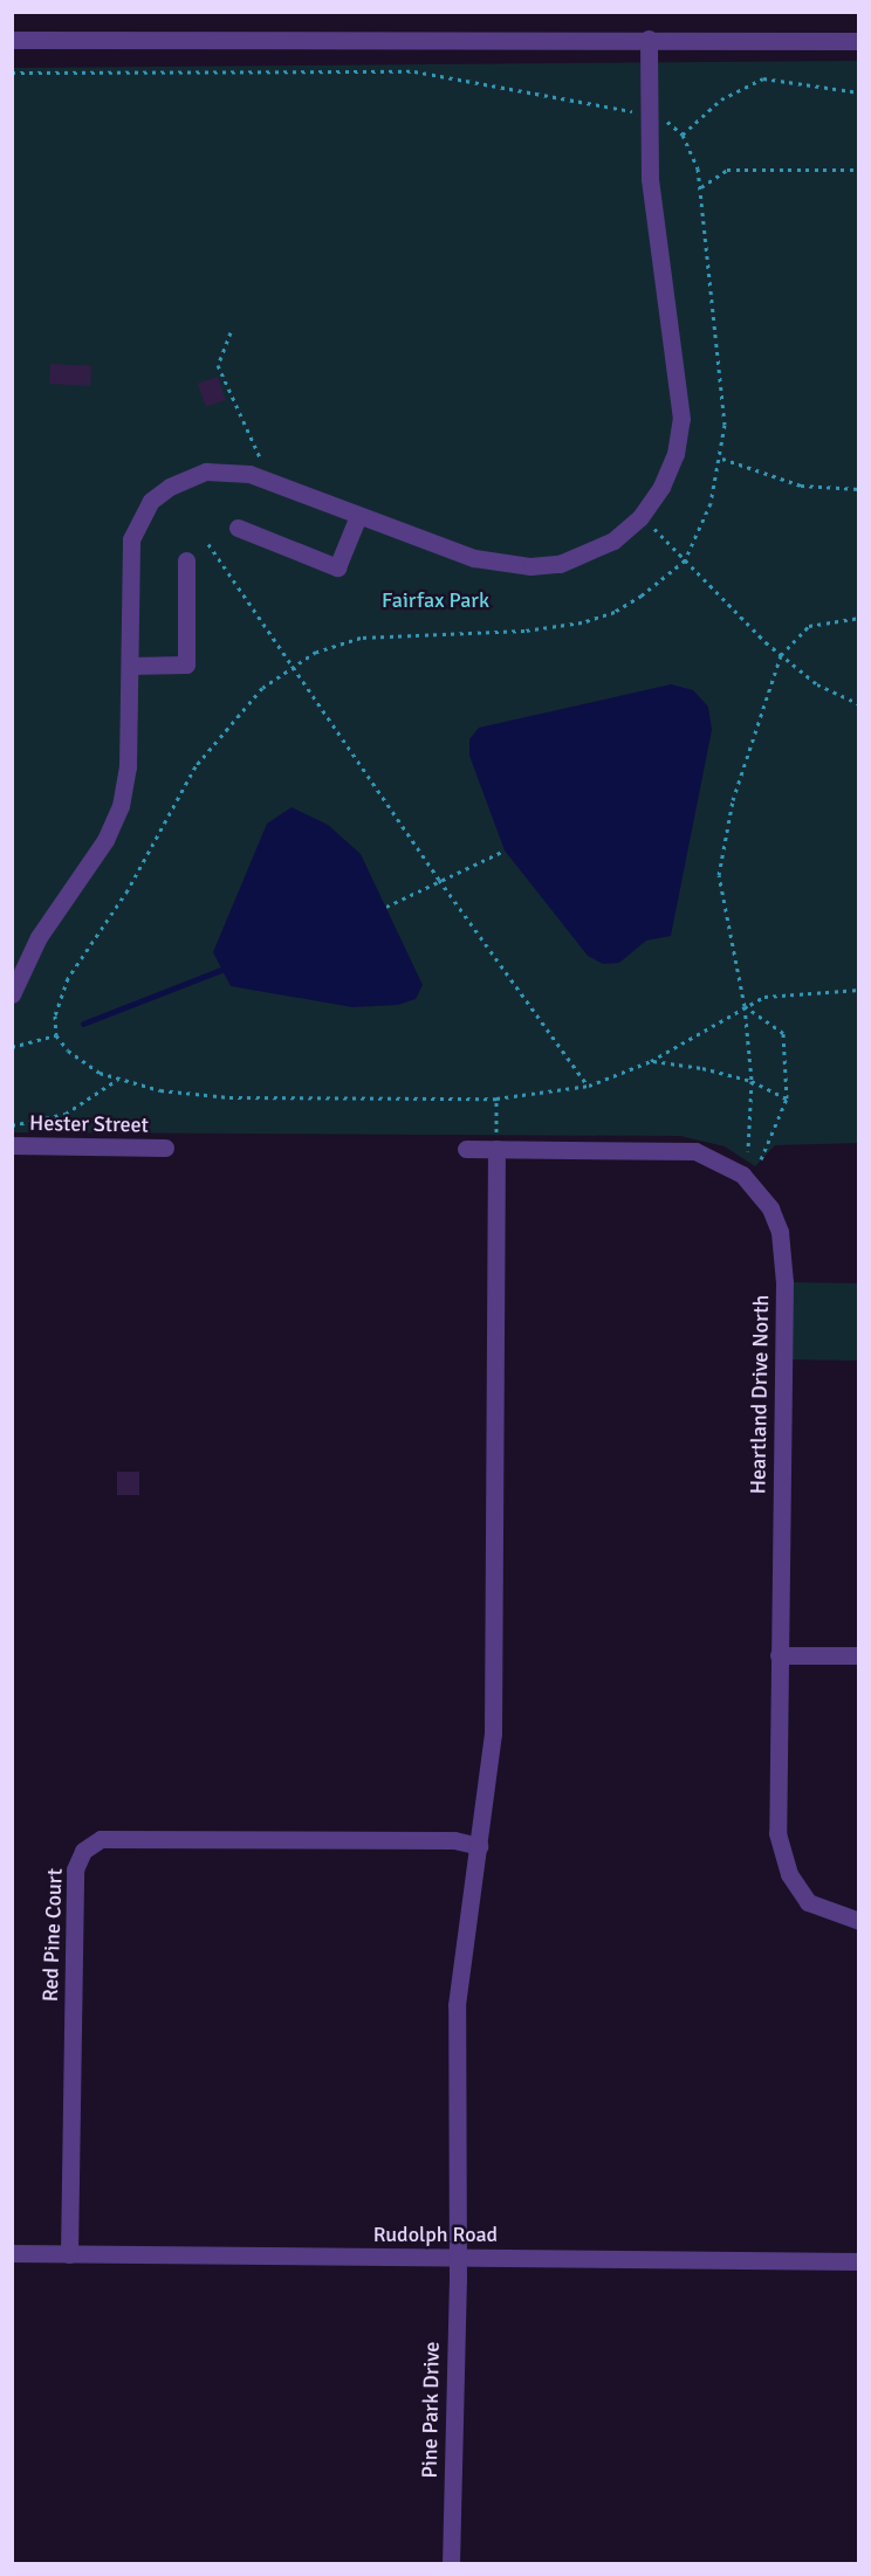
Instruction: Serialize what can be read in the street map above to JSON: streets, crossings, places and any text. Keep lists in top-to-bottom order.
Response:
{
  "streets": {
    "street": [
      "Hester Street",
      "Heartland Drive North",
      "Red Pine Court",
      "Rudolph Road",
      "Pine Park Drive"
    ]
  },
  "crossings": [
    ["Heartland Drive North", "Pine Park Drive"],
    ["Red Pine Court", "Rudolph Road"],
    ["Red Pine Court", "Pine Park Drive"],
    ["Rudolph Road", "Pine Park Drive"]
  ],
  "parks": ["Fairfax Park"]
}
